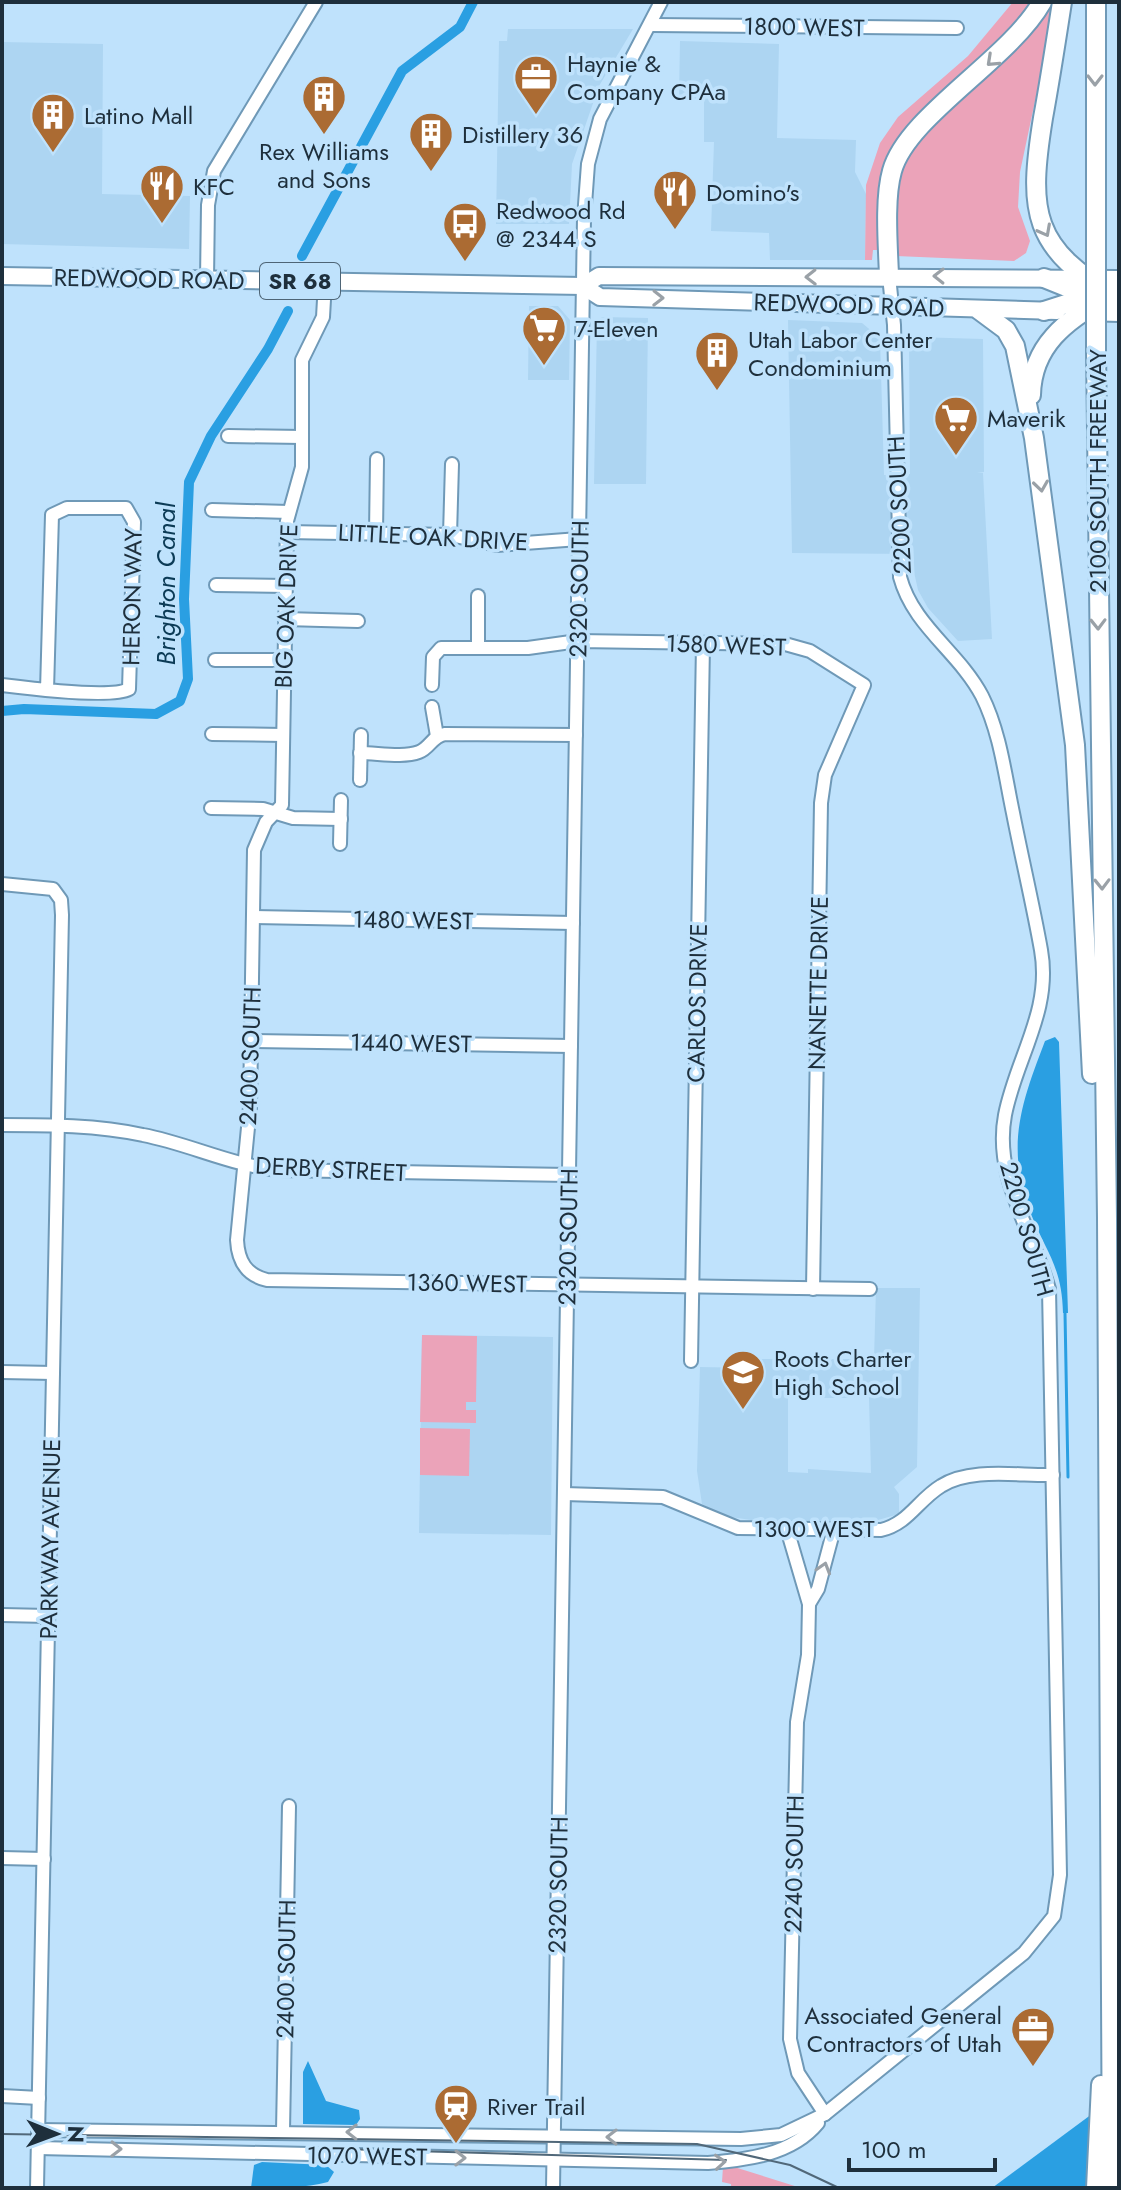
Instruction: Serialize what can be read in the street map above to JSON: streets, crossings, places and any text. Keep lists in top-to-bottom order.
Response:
{
  "streets": {
    "highway": ["2100 SOUTH FREEWAY"],
    "main road": ["REDWOOD ROAD", "SR 68"],
    "street": [
      "1800 WEST",
      "2200 SOUTH",
      "LITTLE OAK DRIVE",
      "2320 SOUTH",
      "HERON WAY",
      "BIG OAK DRIVE",
      "1580 WEST",
      "1480 WEST",
      "NANETTE DRIVE",
      "CARLOS DRIVE",
      "1440 WEST",
      "2400 SOUTH",
      "DERBY STREET",
      "1360 WEST",
      "1300 WEST",
      "PARKWAY AVENUE",
      "2240 SOUTH",
      "1070 WEST"
    ]
  },
  "crossings": [
    ["1800 WEST", "2320 SOUTH"],
    ["REDWOOD ROAD", "2200 SOUTH"],
    ["REDWOOD ROAD", "2320 SOUTH"],
    ["REDWOOD ROAD", "BIG OAK DRIVE"],
    ["2200 SOUTH", "1300 WEST"],
    ["2200 SOUTH", "1070 WEST"],
    ["LITTLE OAK DRIVE", "2320 SOUTH"],
    ["LITTLE OAK DRIVE", "BIG OAK DRIVE"],
    ["2320 SOUTH", "1580 WEST"],
    ["2320 SOUTH", "1480 WEST"],
    ["2320 SOUTH", "1440 WEST"],
    ["2320 SOUTH", "DERBY STREET"],
    ["2320 SOUTH", "1360 WEST"],
    ["2320 SOUTH", "1300 WEST"],
    ["2320 SOUTH", "1070 WEST"],
    ["BIG OAK DRIVE", "2400 SOUTH"],
    ["1580 WEST", "NANETTE DRIVE"],
    ["1580 WEST", "CARLOS DRIVE"],
    ["1480 WEST", "2400 SOUTH"],
    ["NANETTE DRIVE", "1360 WEST"],
    ["CARLOS DRIVE", "1360 WEST"],
    ["1440 WEST", "2400 SOUTH"],
    ["2400 SOUTH", "DERBY STREET"],
    ["2400 SOUTH", "1360 WEST"],
    ["2400 SOUTH", "1070 WEST"],
    ["DERBY STREET", "PARKWAY AVENUE"],
    ["1300 WEST", "2240 SOUTH"],
    ["PARKWAY AVENUE", "1070 WEST"],
    ["2240 SOUTH", "1070 WEST"]
  ],
  "water": ["Brighton Canal"],
  "places": {
    "office": ["Haynie & Company CPAa", "Associated General Contractors of Utah"],
    "building": [
      "Rex Williams and Sons",
      "Latino Mall",
      "Distillery 36",
      "Utah Labor Center Condominium"
    ],
    "restaurant": ["KFC", "Domino's"],
    "bus stop": ["Redwood Rd @ 2344 S"],
    "supermarket": ["7-Eleven", "Maverik"],
    "school or university": ["Roots Charter High School"],
    "station": ["River Trail"]
  },
  "scale_bar": "100 m",
  "north": "right"
}
